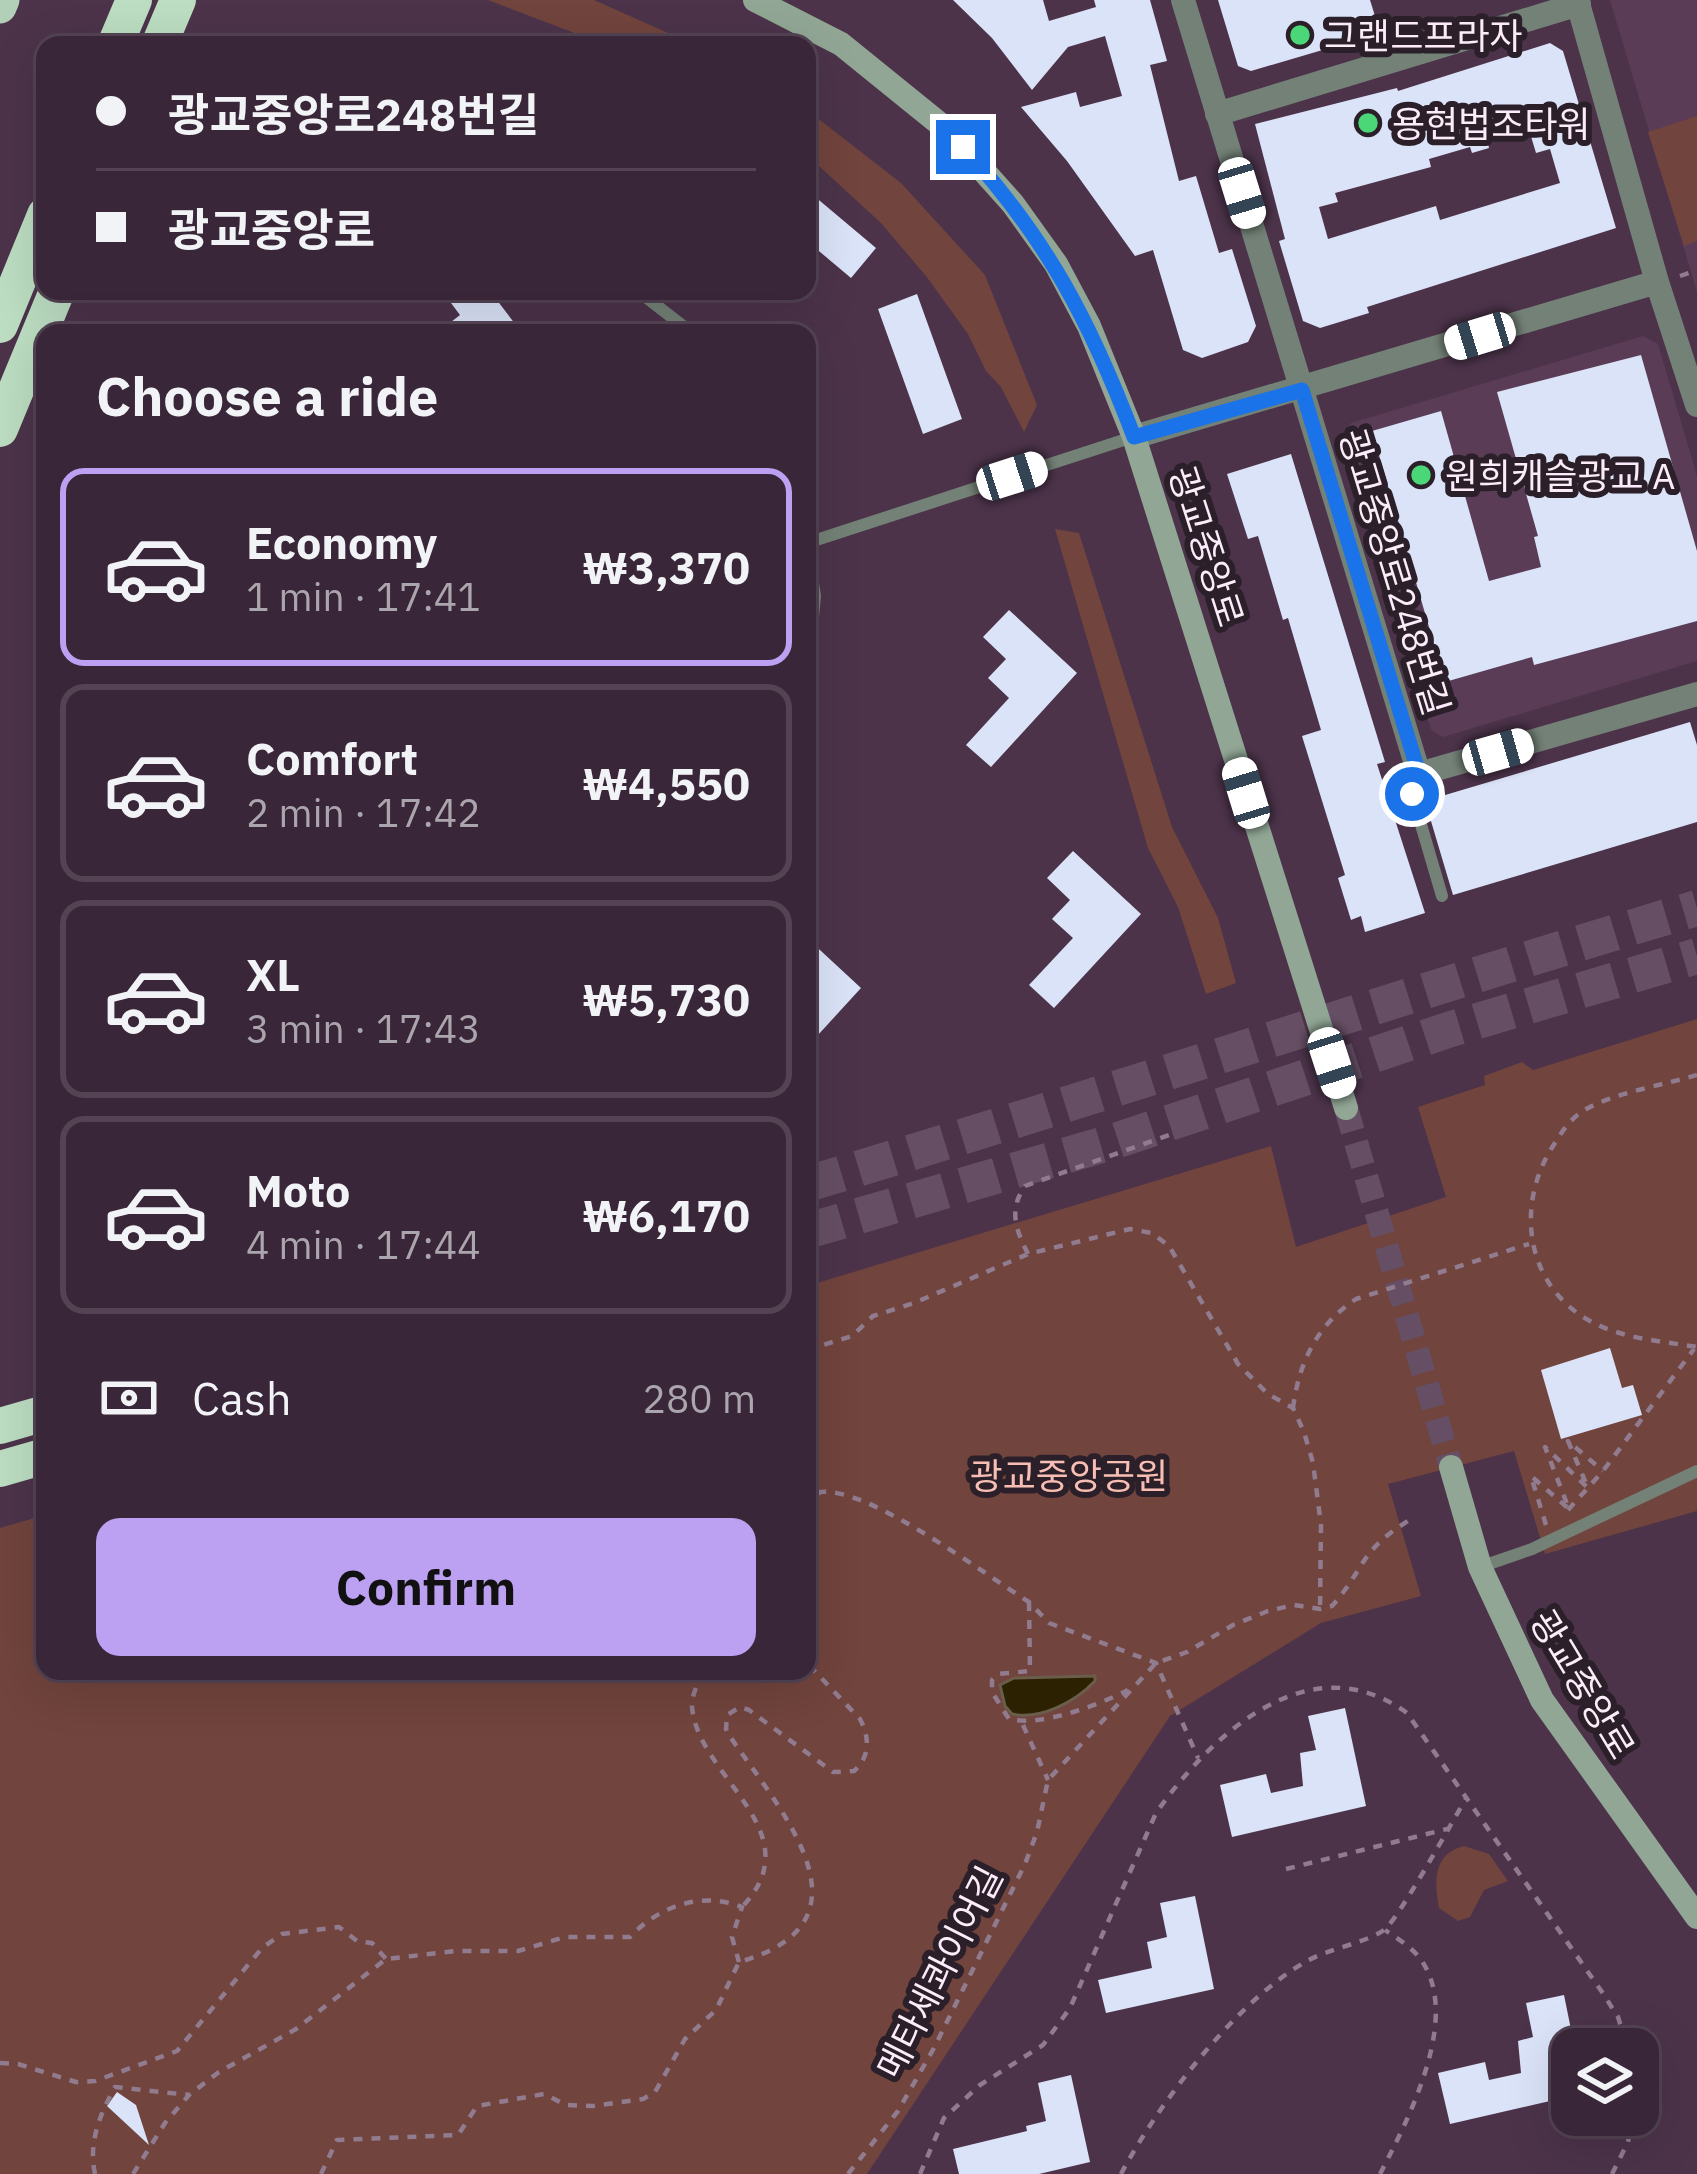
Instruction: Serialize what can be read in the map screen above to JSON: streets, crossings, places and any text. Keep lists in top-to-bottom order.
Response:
{
  "streets": {
    "main road": ["광교중앙로"],
    "street": ["광교중앙로248번길"],
    "path": ["메타세콰이어길"]
  },
  "crossings": [
    ["광교중앙로", "광교중앙로248번길"]
  ],
  "parks": ["광교중앙공원"],
  "places": ["그랜드프라자", "용현법조타워", "원희캐슬광교 A"],
  "page": {
    "banner": ["광교중앙로248번길", "광교중앙로"],
    "heading": "Choose a ride",
    "list": [
      {
        "name": "Economy",
        "note": "1 min · 17:41",
        "value": "₩3,370"
      },
      {
        "name": "Comfort",
        "note": "2 min · 17:42",
        "value": "₩4,550"
      },
      {
        "name": "XL",
        "note": "3 min · 17:43",
        "value": "₩5,730"
      },
      {
        "name": "Moto",
        "note": "4 min · 17:44",
        "value": "₩6,170"
      }
    ],
    "pay": ["Cash", "280 m"],
    "buttons": "Confirm"
  }
}
